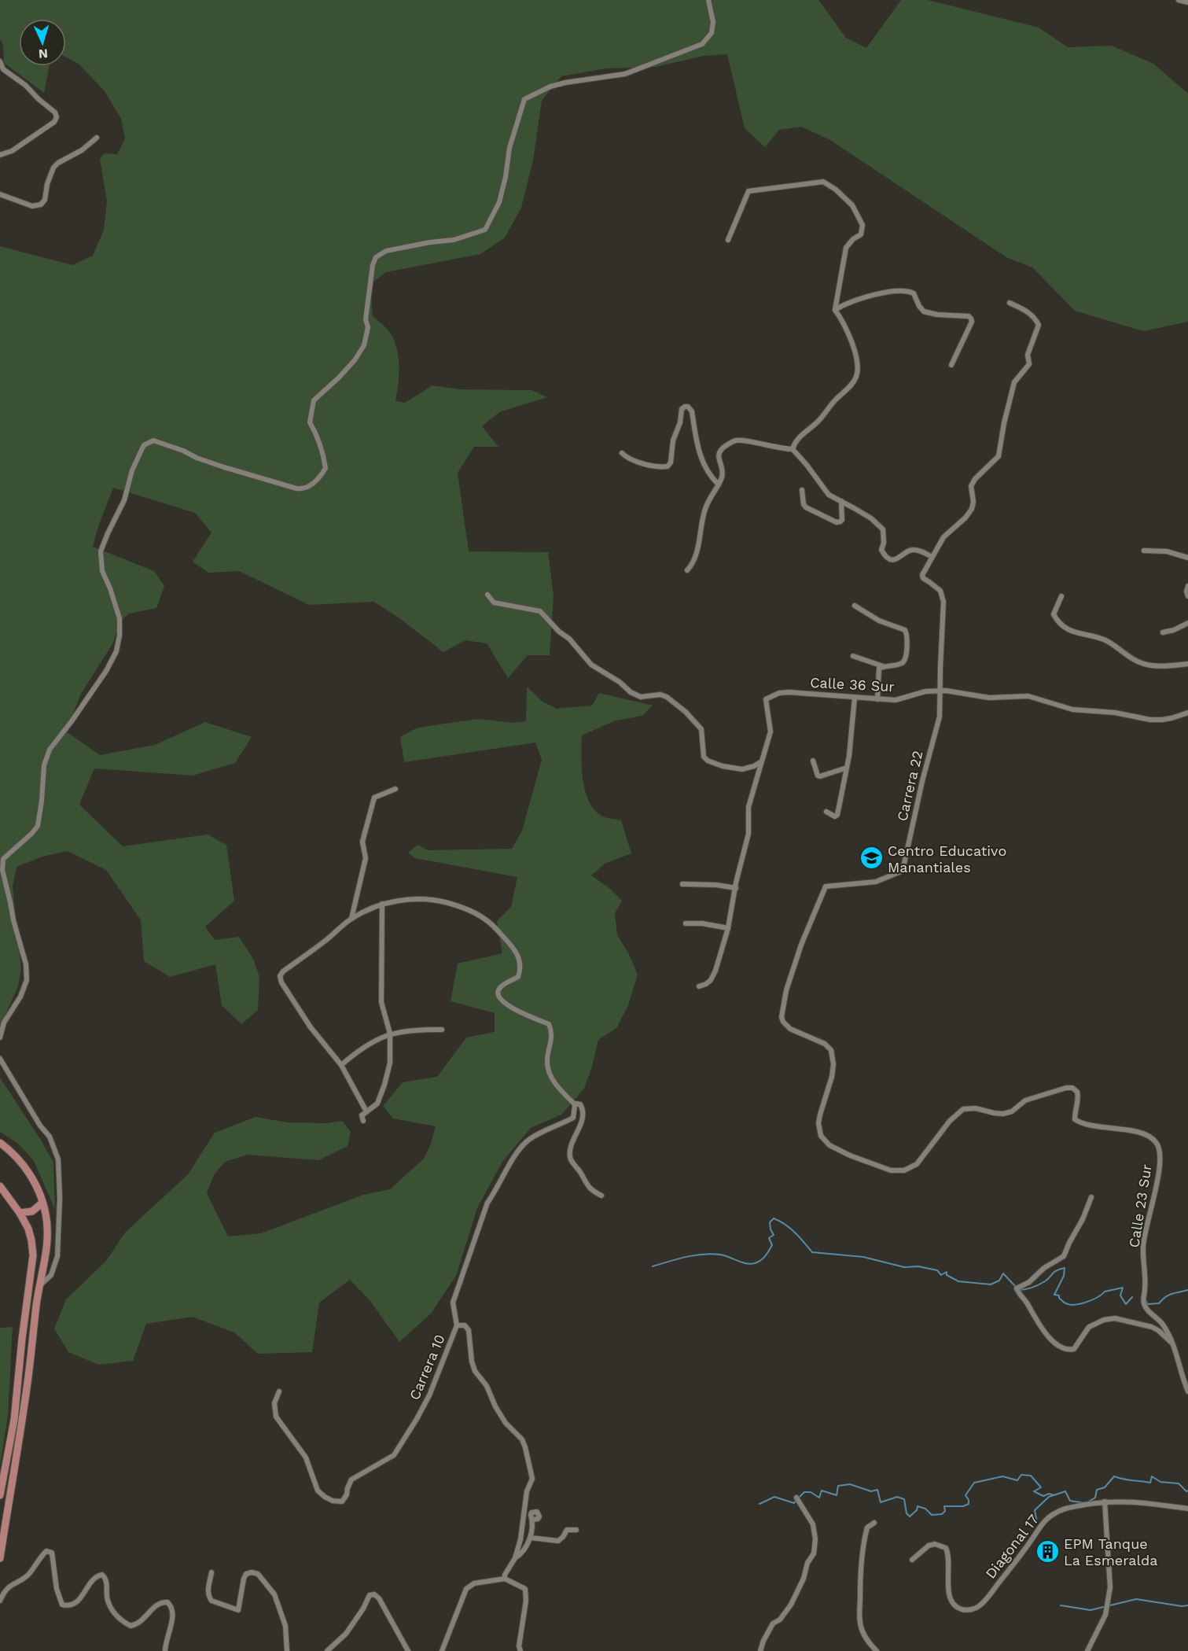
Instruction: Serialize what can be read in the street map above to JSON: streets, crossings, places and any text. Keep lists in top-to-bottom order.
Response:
{
  "streets": {
    "street": [
      "Calle 36 Sur",
      "Carrera 22",
      "Calle 23 Sur",
      "Carrera 10",
      "Diagonal 17"
    ]
  },
  "crossings": [
    ["Calle 36 Sur", "Carrera 22"],
    ["Carrera 22", "Calle 23 Sur"]
  ],
  "places": {
    "school or university": ["Centro Educativo Manantiales"],
    "building": ["EPM Tanque La Esmeralda"]
  },
  "north": "bottom"
}
